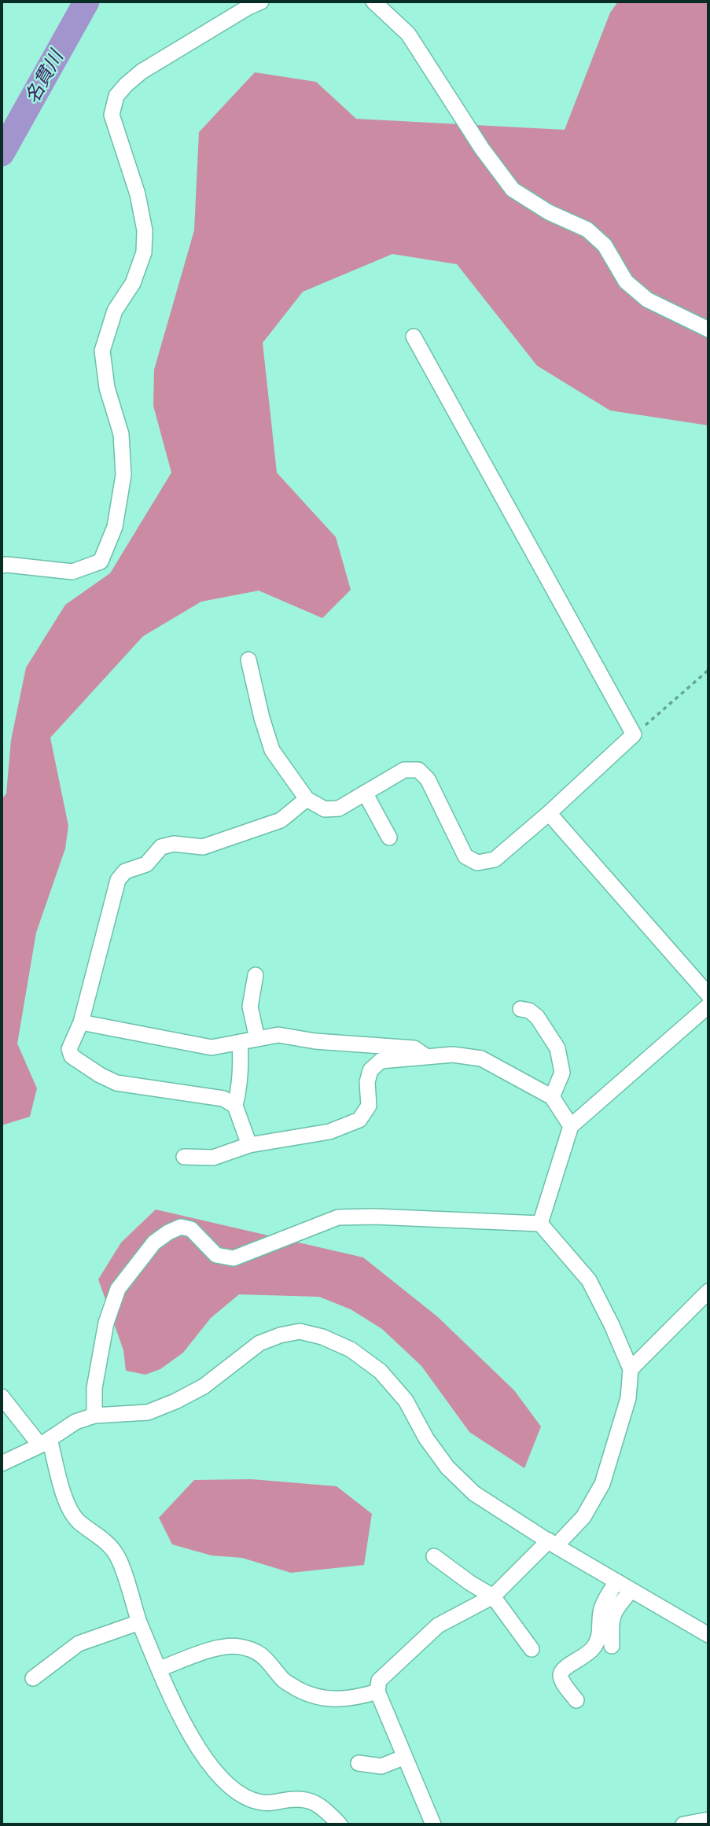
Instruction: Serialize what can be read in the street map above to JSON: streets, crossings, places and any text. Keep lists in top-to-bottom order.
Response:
{
  "water": ["名貫川"]
}
